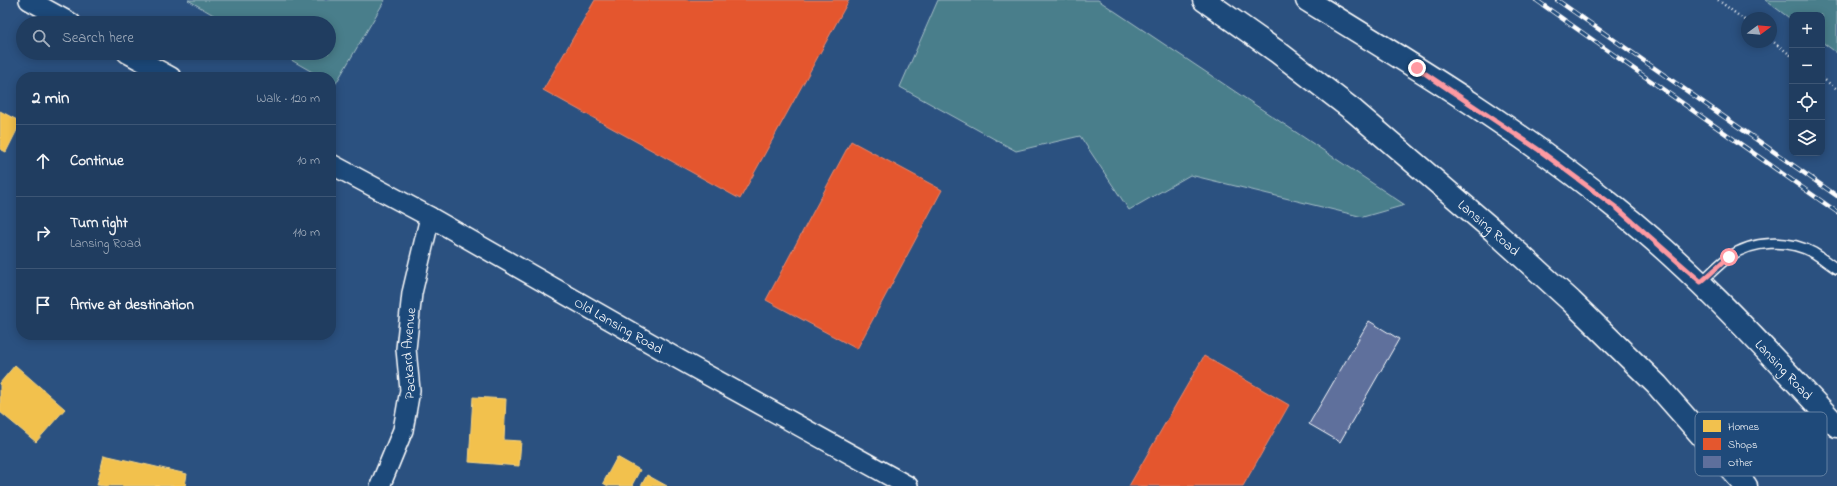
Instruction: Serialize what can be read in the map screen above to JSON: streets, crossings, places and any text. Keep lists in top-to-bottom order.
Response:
{
  "streets": {
    "main road": ["Lansing Road"],
    "street": ["Old Lansing Road", "Packard Avenue"]
  },
  "crossings": [
    ["Old Lansing Road", "Packard Avenue"]
  ],
  "legend": ["Homes", "Shops", "Other"],
  "north": "right",
  "page": {
    "map_buttons": ["+", "−"],
    "search": "Search here",
    "heading": ["2 min", "Walk · 120 m"],
    "list": [
      ["Continue", "10 m"],
      ["Turn right", "Lansing Road", "110 m"],
      "Arrive at destination"
    ]
  }
}
